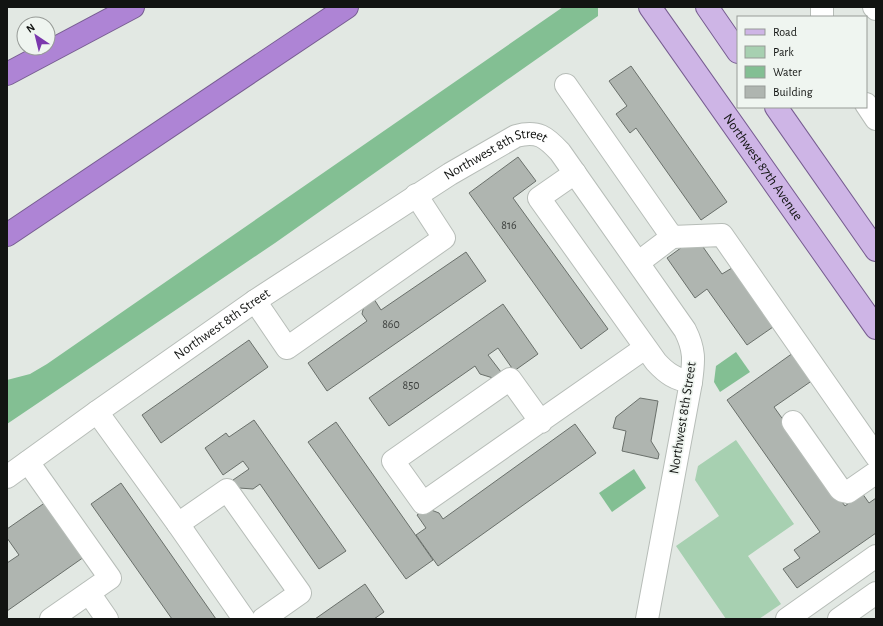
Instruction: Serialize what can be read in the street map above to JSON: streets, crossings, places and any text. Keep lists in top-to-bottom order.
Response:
{
  "streets": {
    "main road": ["Northwest 87th Avenue"],
    "street": ["Northwest 8th Street"]
  },
  "house_numbers": ["816", "860", "850"],
  "legend": [
    "Road",
    "Park",
    "Water",
    "Building"
  ],
  "north": "top left"
}
